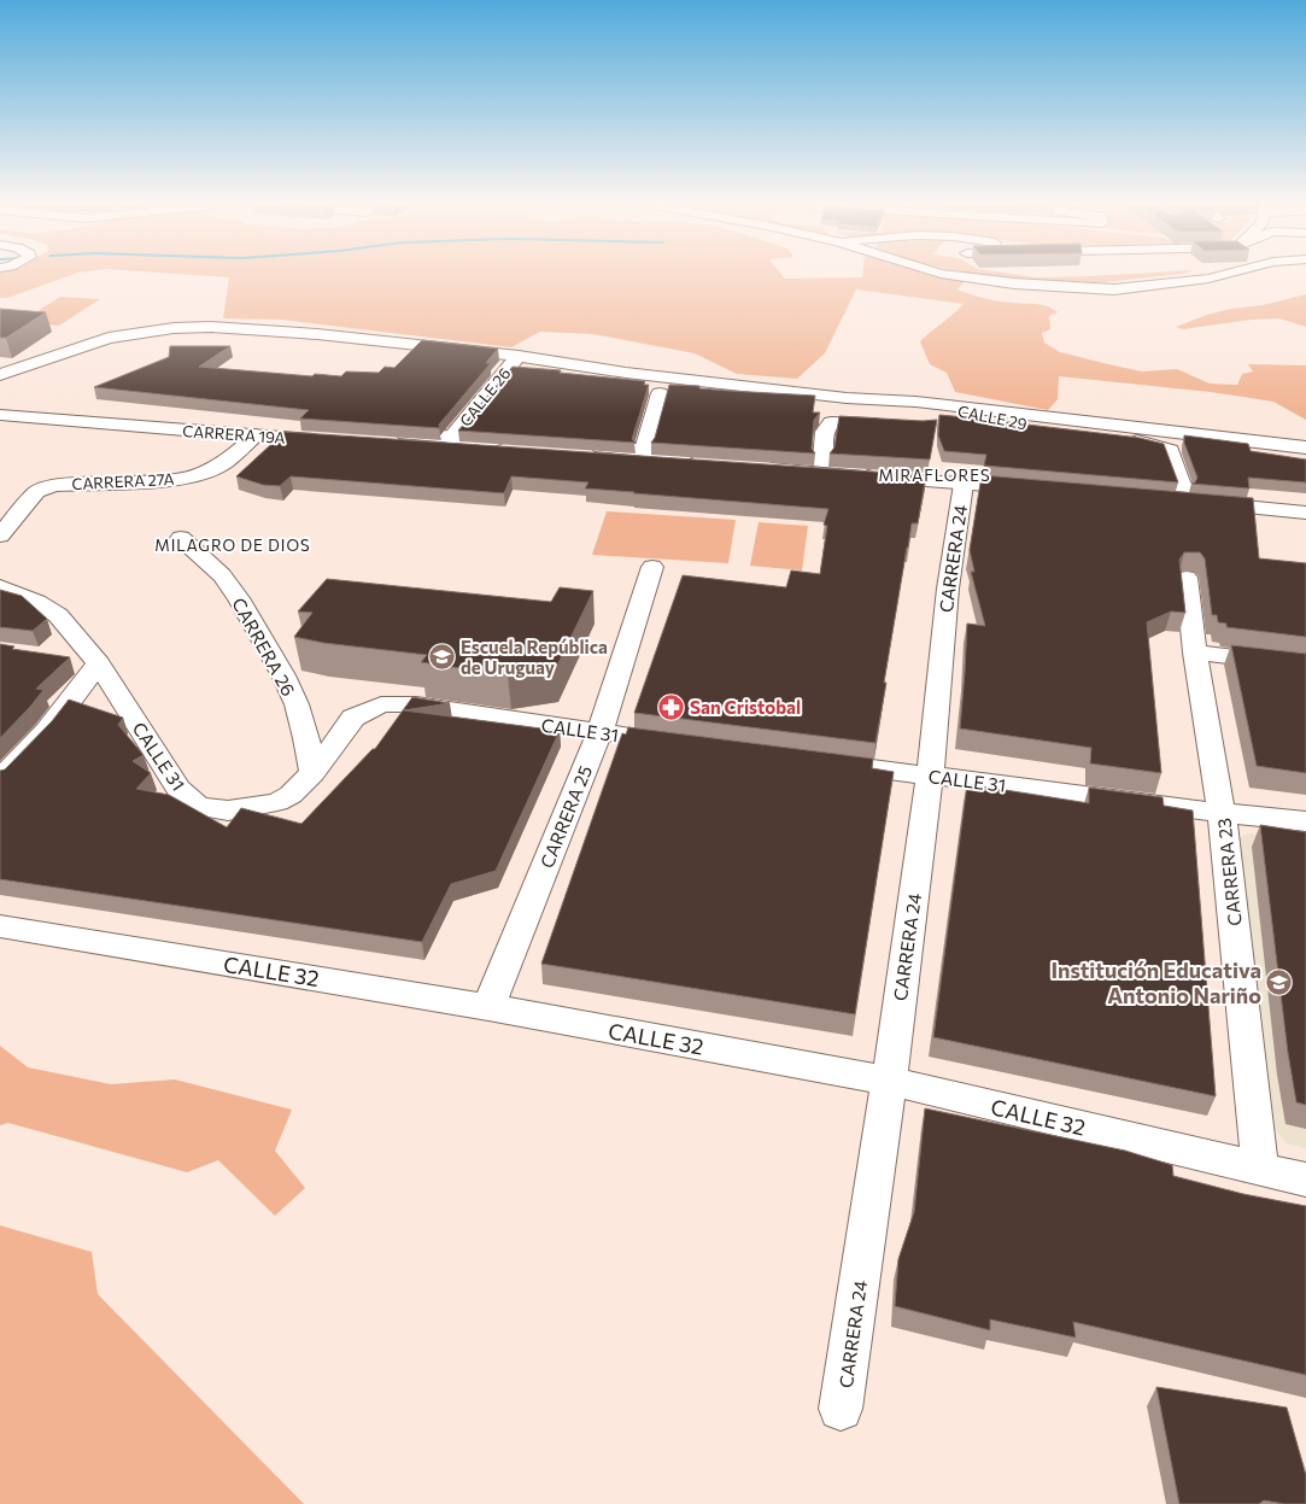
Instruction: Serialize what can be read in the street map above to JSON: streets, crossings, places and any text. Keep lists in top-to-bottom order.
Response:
{
  "streets": {
    "street": [
      "CALLE 26",
      "CALLE 29",
      "CARRERA 19A",
      "CARRERA 27A",
      "CARRERA 24",
      "CARRERA 26",
      "CALLE 31",
      "CARRERA 25",
      "CARRERA 23",
      "CALLE 32"
    ]
  },
  "crossings": [
    ["CARRERA 19A", "CARRERA 27A"],
    ["CARRERA 24", "CALLE 31"],
    ["CARRERA 24", "CALLE 32"],
    ["CARRERA 26", "CALLE 31"],
    ["CALLE 31", "CARRERA 25"],
    ["CALLE 31", "CARRERA 23"],
    ["CARRERA 25", "CALLE 32"],
    ["CARRERA 23", "CALLE 32"]
  ],
  "districts": ["MIRAFLORES", "MILAGRO DE DIOS"],
  "places": {
    "school or university": ["Escuela República de Uruguay", "Institución Educativa Antonio Nariño"],
    "pharmacy": ["San Cristobal"]
  }
}
